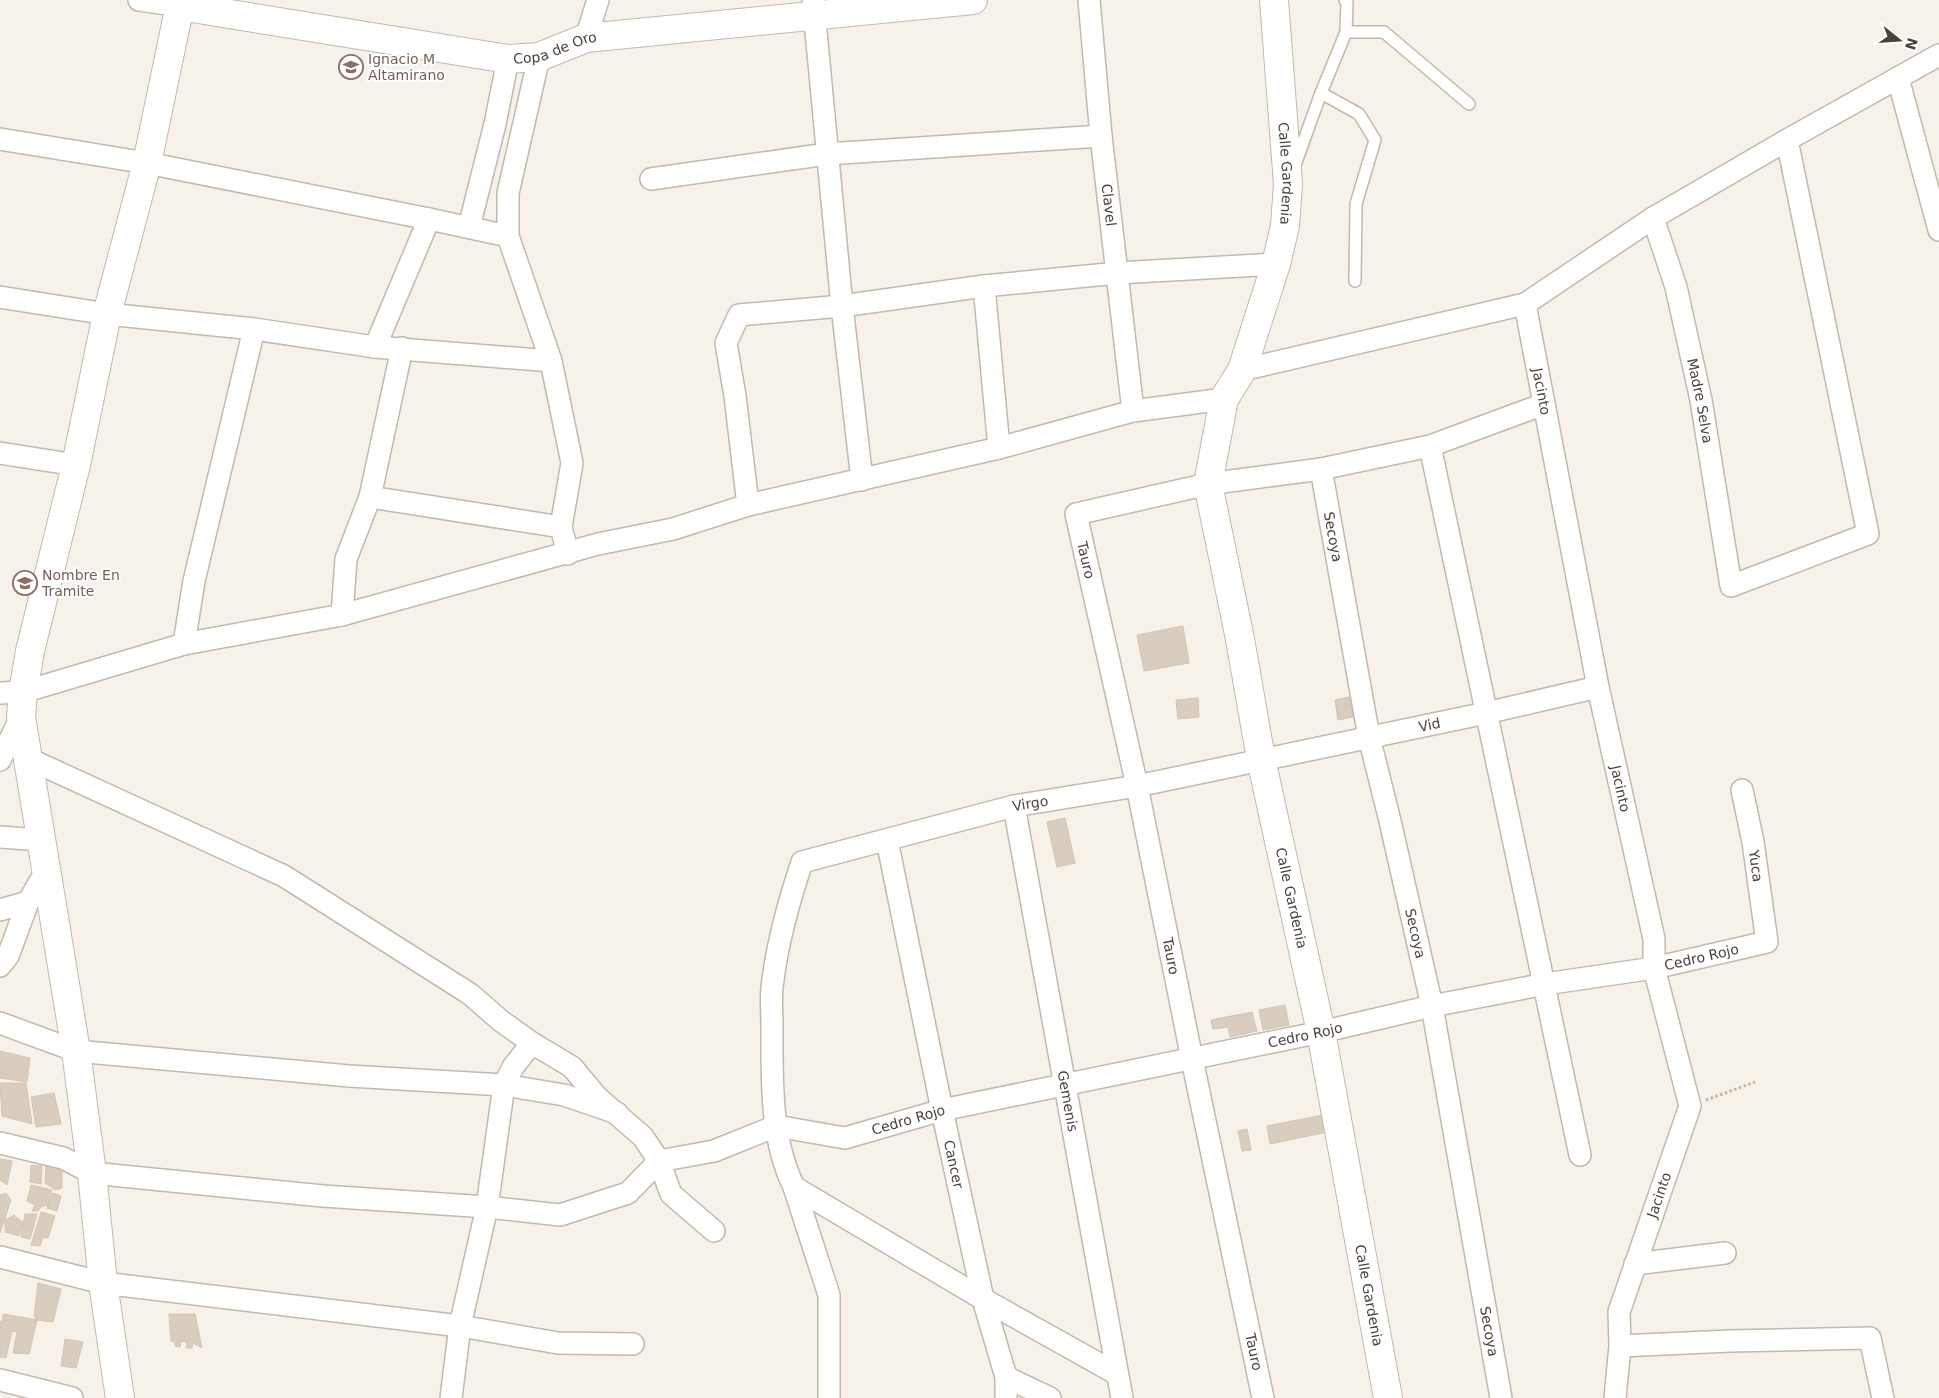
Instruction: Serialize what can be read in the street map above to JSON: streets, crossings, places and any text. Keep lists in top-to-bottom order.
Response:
{
  "streets": {
    "street": [
      "Copa de Oro",
      "Calle Gardenia",
      "Clavel",
      "Jacinto",
      "Madre Selva",
      "Secoya",
      "Tauro",
      "Vid",
      "Virgo",
      "Yuca",
      "Cedro Rojo",
      "Gemenis",
      "Cancer"
    ]
  },
  "crossings": [
    ["Calle Gardenia", "Tauro"],
    ["Calle Gardenia", "Vid"],
    ["Calle Gardenia", "Virgo"],
    ["Calle Gardenia", "Cedro Rojo"],
    ["Jacinto", "Vid"],
    ["Jacinto", "Cedro Rojo"],
    ["Secoya", "Vid"],
    ["Secoya", "Cedro Rojo"],
    ["Tauro", "Virgo"],
    ["Tauro", "Cedro Rojo"],
    ["Vid", "Virgo"],
    ["Virgo", "Cedro Rojo"],
    ["Virgo", "Gemenis"],
    ["Virgo", "Cancer"],
    ["Yuca", "Cedro Rojo"],
    ["Cedro Rojo", "Gemenis"],
    ["Cedro Rojo", "Cancer"]
  ],
  "places": {
    "school or university": ["Ignacio M Altamirano", "Nombre En Tramite"]
  },
  "north": "right"
}
